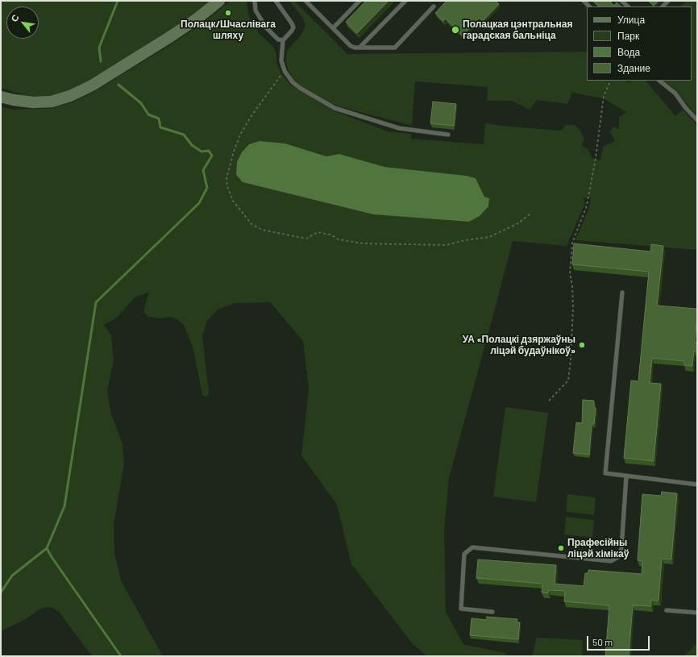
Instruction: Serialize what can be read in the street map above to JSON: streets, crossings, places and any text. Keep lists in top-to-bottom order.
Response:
{
  "places": [
    "Полацк/Шчаслівага шляху",
    "Полацкая цэнтральная гарадская бальніца",
    "УА «Полацкі дзяржаўны ліцэй будаўнікоў»",
    "Прафесійны ліцэй хімікаў"
  ],
  "legend": [
    "Улица",
    "Парк",
    "Вода",
    "Здание"
  ],
  "scale_bar": "50 m",
  "north": "top left"
}
